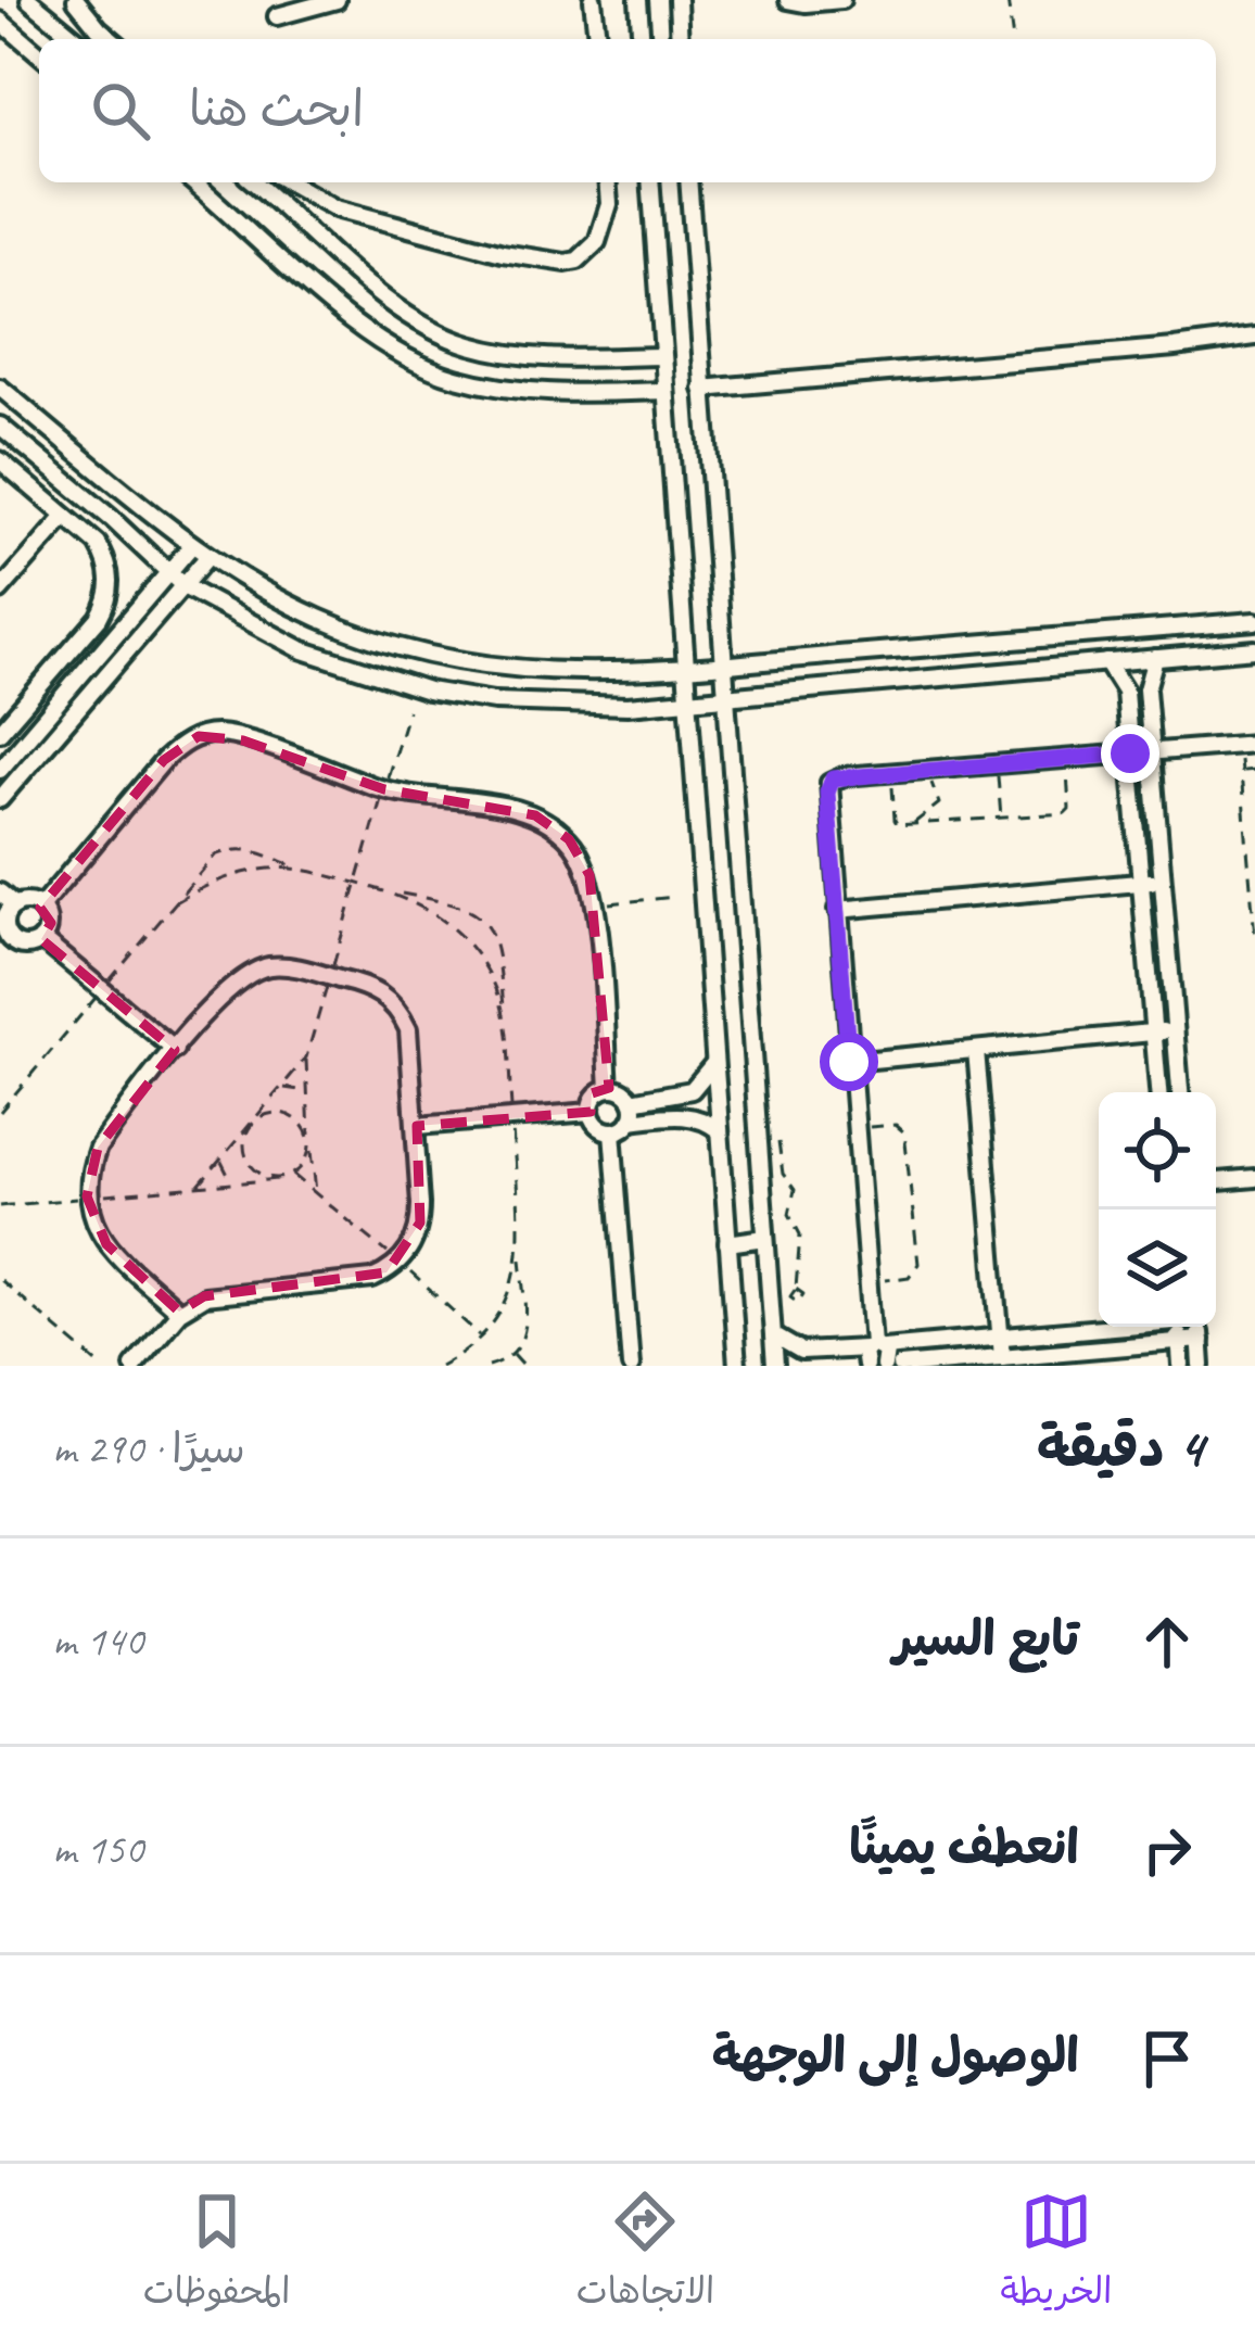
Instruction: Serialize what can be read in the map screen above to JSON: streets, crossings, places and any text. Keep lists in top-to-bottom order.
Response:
{
  "page": {
    "search": "ابحث هنا",
    "heading": ["4 دقيقة", "سيرًا · 290 m"],
    "list": [
      ["تابع السير", "140 m"],
      ["انعطف يمينًا", "150 m"],
      "الوصول إلى الوجهة"
    ],
    "nav": ["الخريطة", "الاتجاهات", "المحفوظات"]
  }
}
